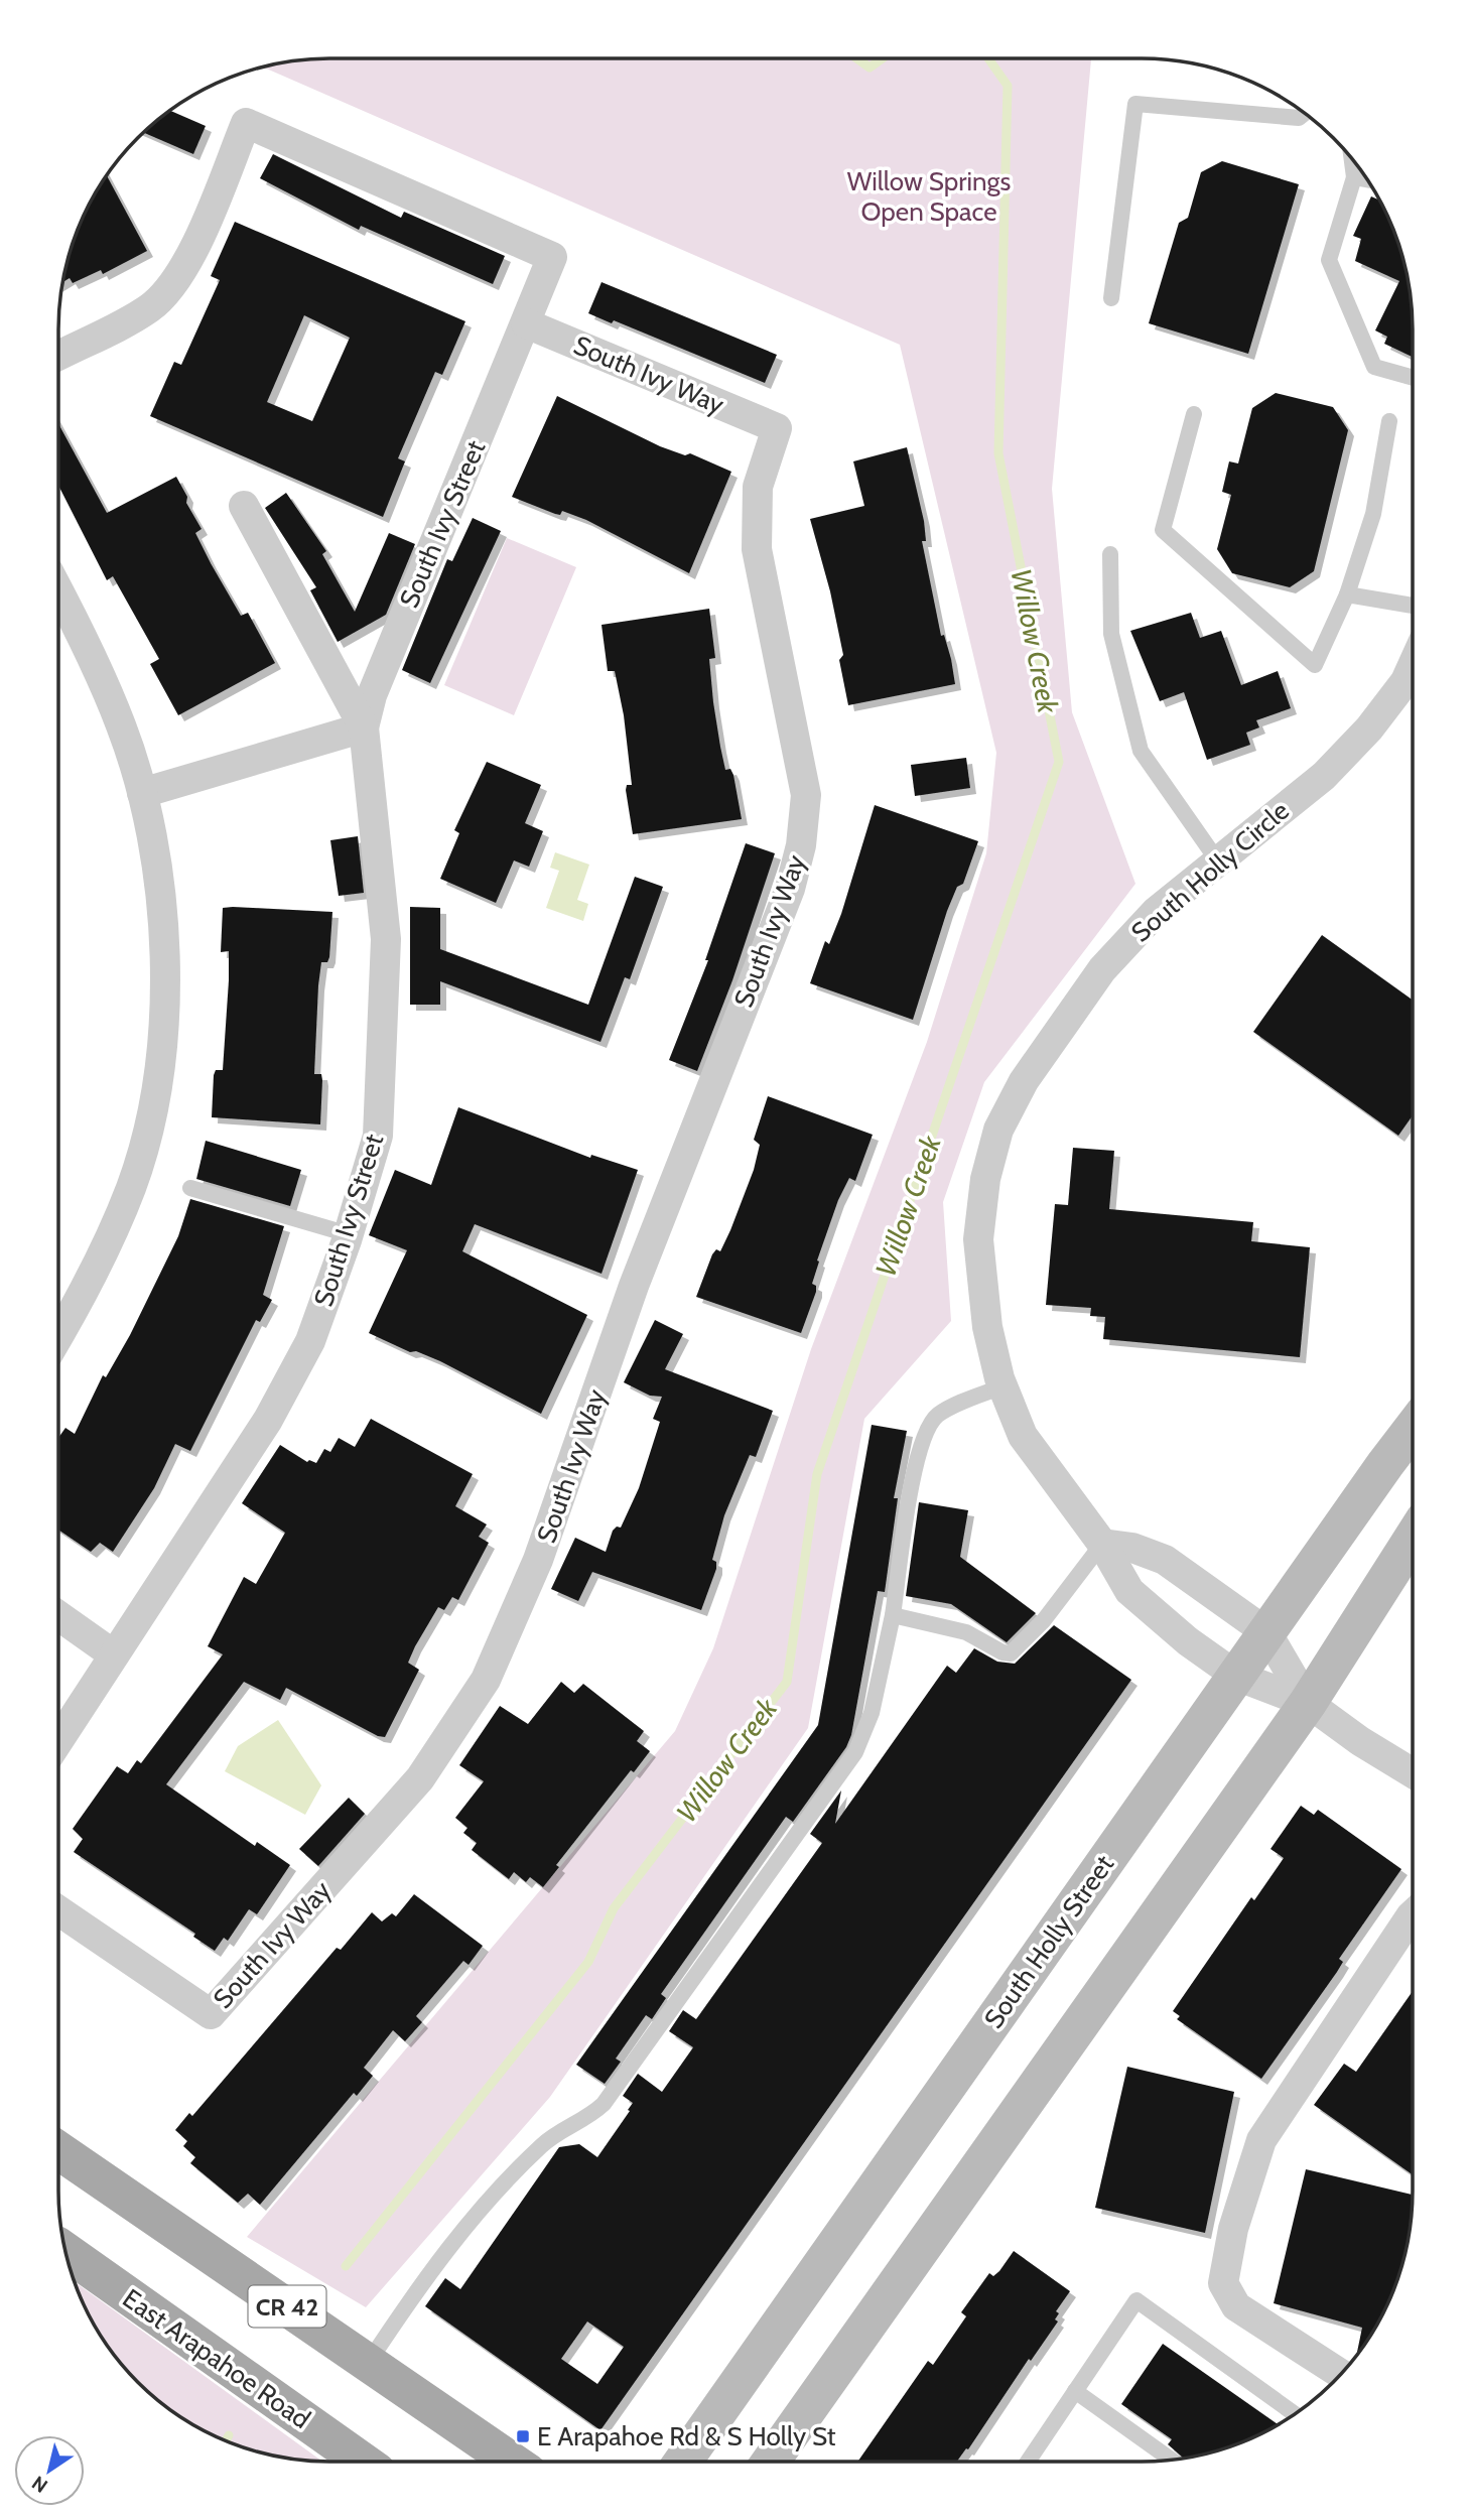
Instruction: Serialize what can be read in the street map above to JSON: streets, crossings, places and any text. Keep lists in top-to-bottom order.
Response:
{
  "streets": {
    "main road": ["South Holly Street", "CR 42", "East Arapahoe Road"],
    "street": ["South Ivy Way", "South Ivy Street", "South Holly Circle"]
  },
  "crossings": [
    ["South Ivy Way", "South Ivy Street"],
    ["South Holly Circle", "South Holly Street"]
  ],
  "water": ["Willow Creek"],
  "parks": ["Willow Springs Open Space"],
  "places": {
    "transit": ["E Arapahoe Rd & S Holly St"]
  },
  "north": "bottom left"
}
